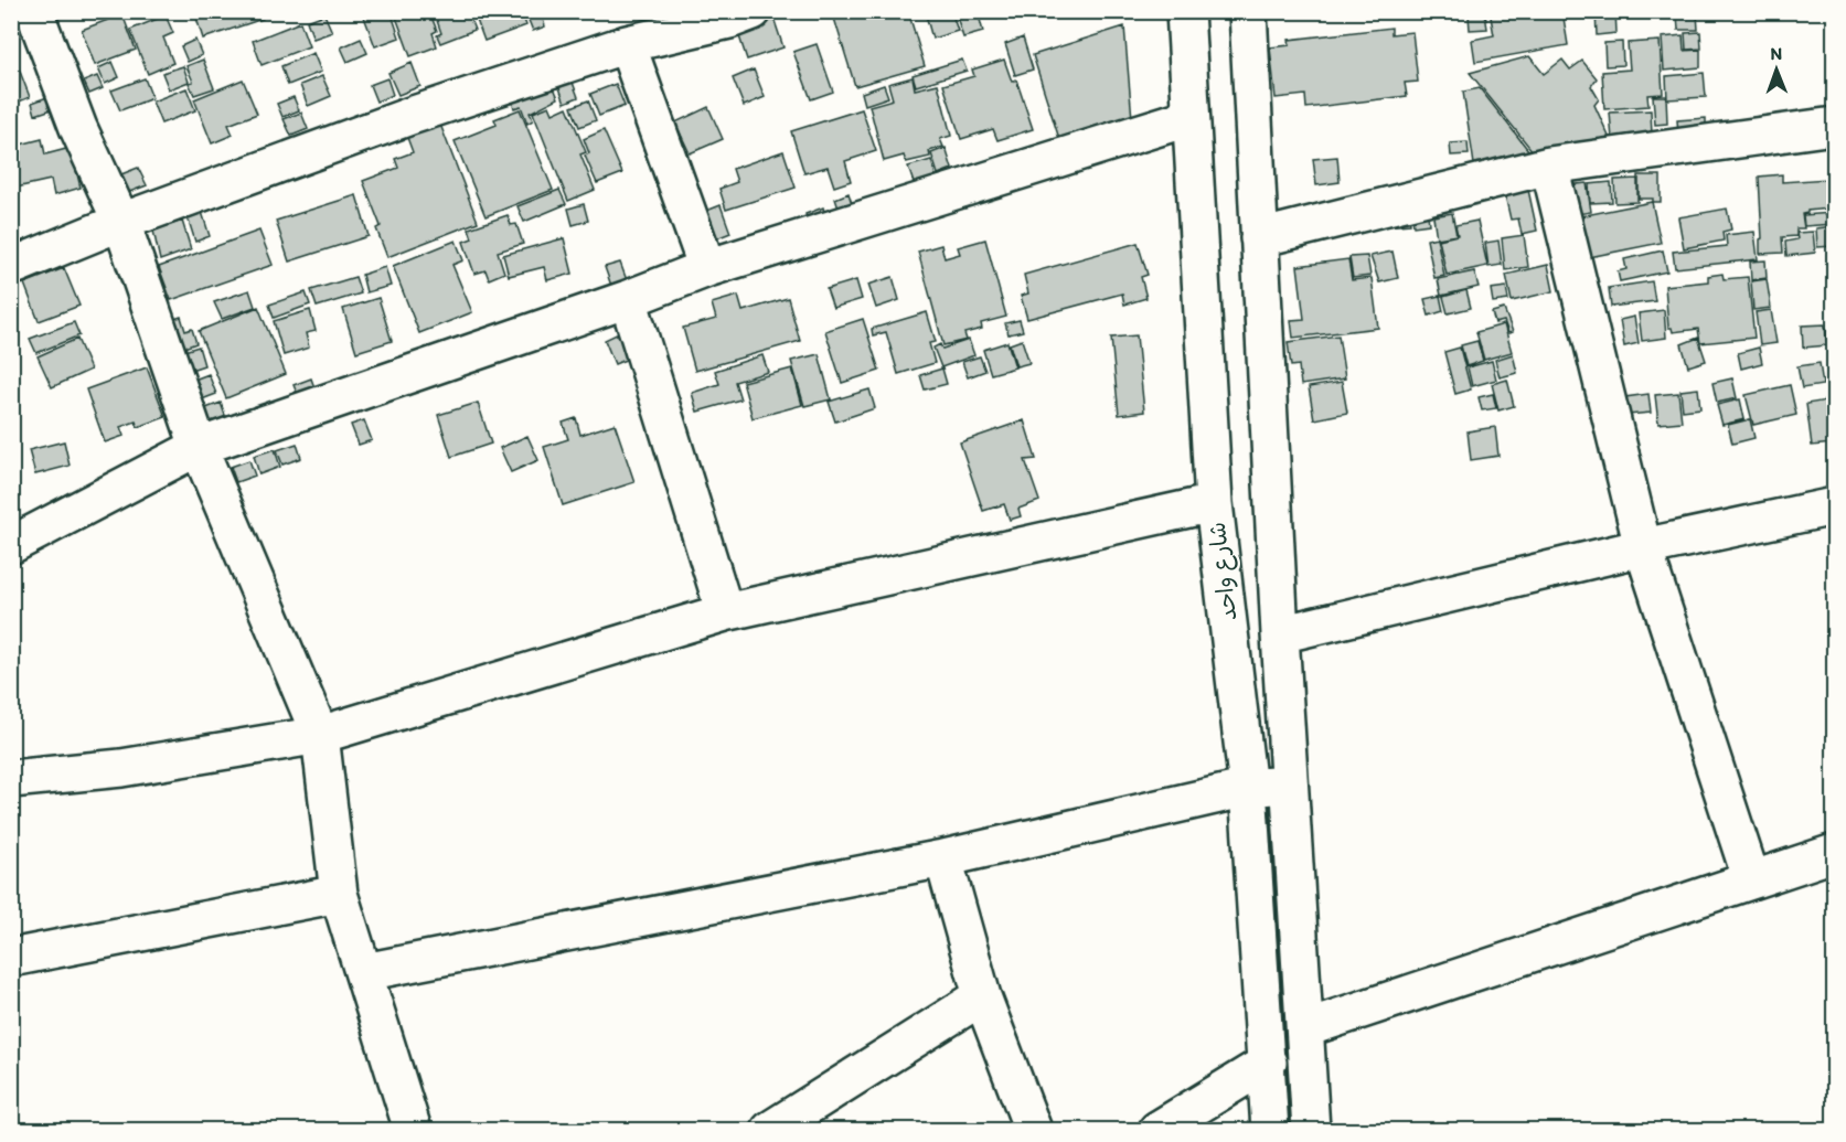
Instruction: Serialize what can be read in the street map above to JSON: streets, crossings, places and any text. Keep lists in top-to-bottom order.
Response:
{
  "streets": {
    "street": ["شارع واحد"]
  },
  "north": "top"
}
